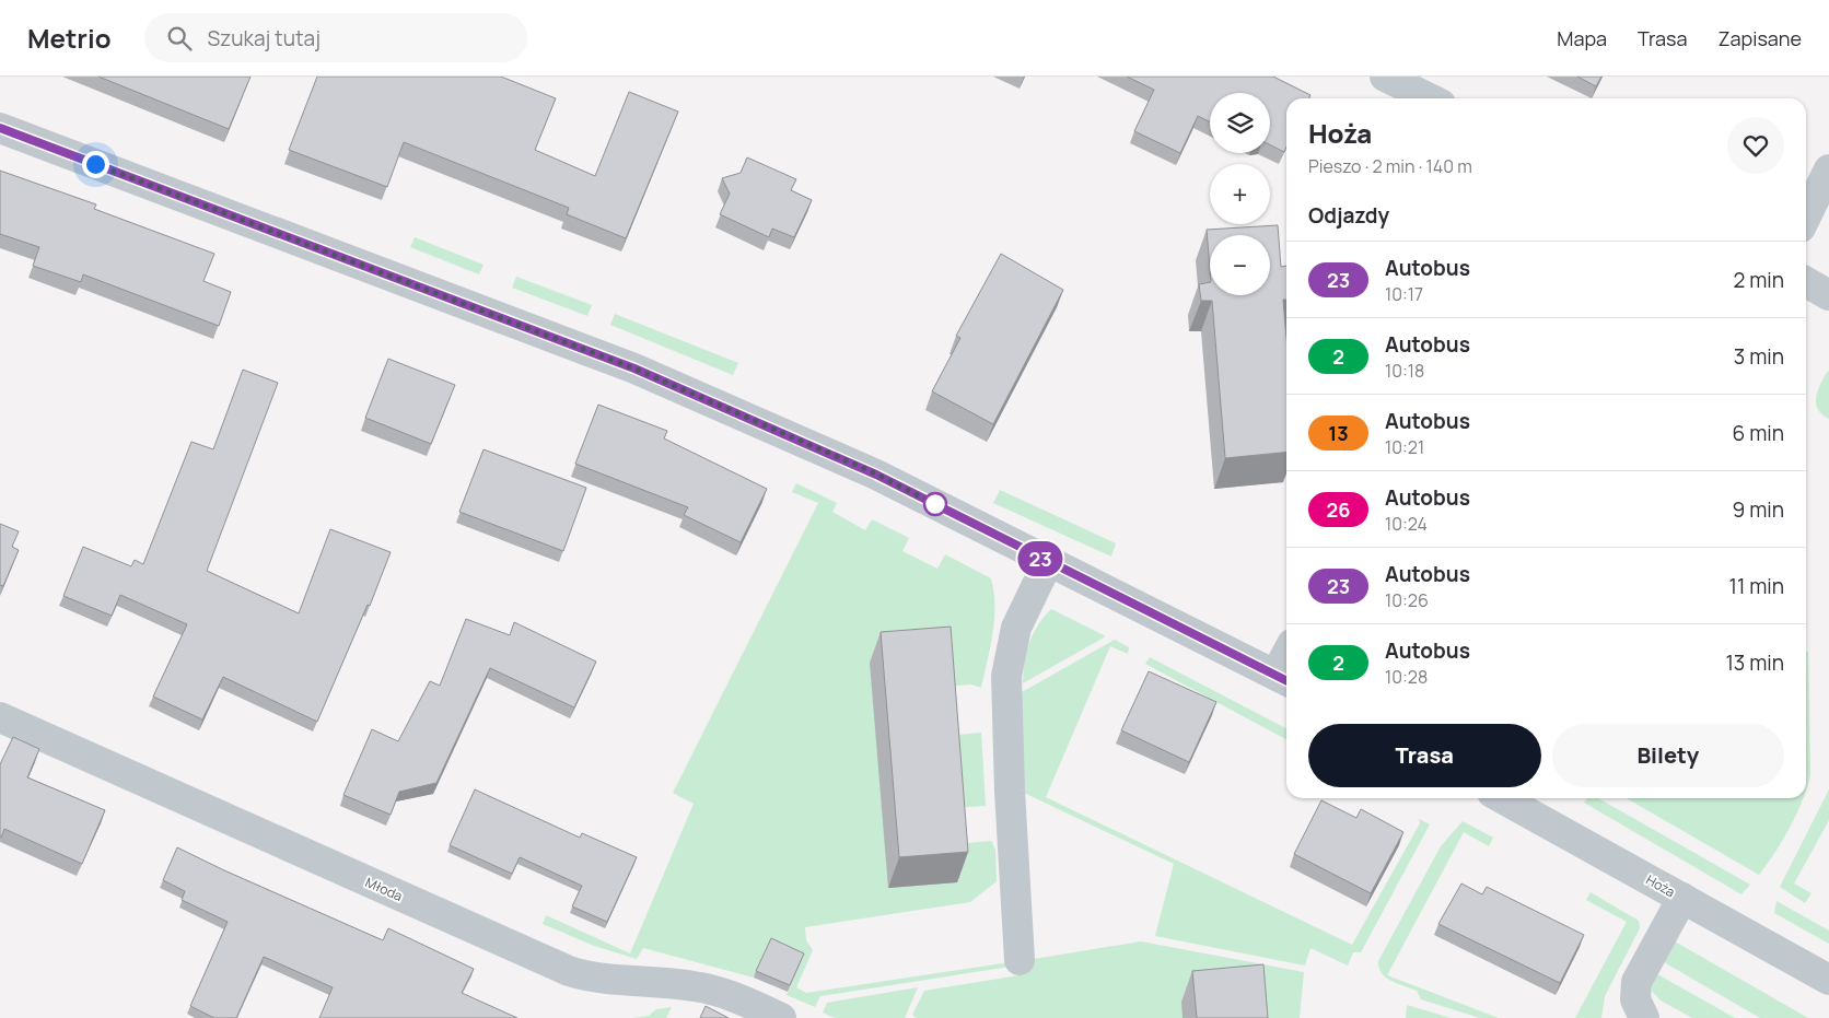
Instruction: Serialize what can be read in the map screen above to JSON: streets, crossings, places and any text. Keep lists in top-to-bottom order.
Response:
{
  "streets": {
    "street": ["Hoża", "Młoda"]
  },
  "lines": ["bus line 23"],
  "page": {
    "header": "Metrio",
    "search": "Szukaj tutaj",
    "nav": ["Mapa", "Trasa", "Zapisane"],
    "on_map": "23",
    "map_buttons": ["+", "−"],
    "heading": [
      ["Hoża", "Pieszo · 2 min · 140 m"],
      "Odjazdy"
    ],
    "list": [
      {
        "mark": "23",
        "name": "Autobus",
        "note": "10:17",
        "value": "2 min"
      },
      {
        "mark": "2",
        "name": "Autobus",
        "note": "10:18",
        "value": "3 min"
      },
      {
        "mark": "13",
        "name": "Autobus",
        "note": "10:21",
        "value": "6 min"
      },
      {
        "mark": "26",
        "name": "Autobus",
        "note": "10:24",
        "value": "9 min"
      },
      {
        "mark": "23",
        "name": "Autobus",
        "note": "10:26",
        "value": "11 min"
      },
      {
        "mark": "2",
        "name": "Autobus",
        "note": "10:28",
        "value": "13 min"
      }
    ],
    "buttons": ["Trasa", "Bilety"]
  }
}
